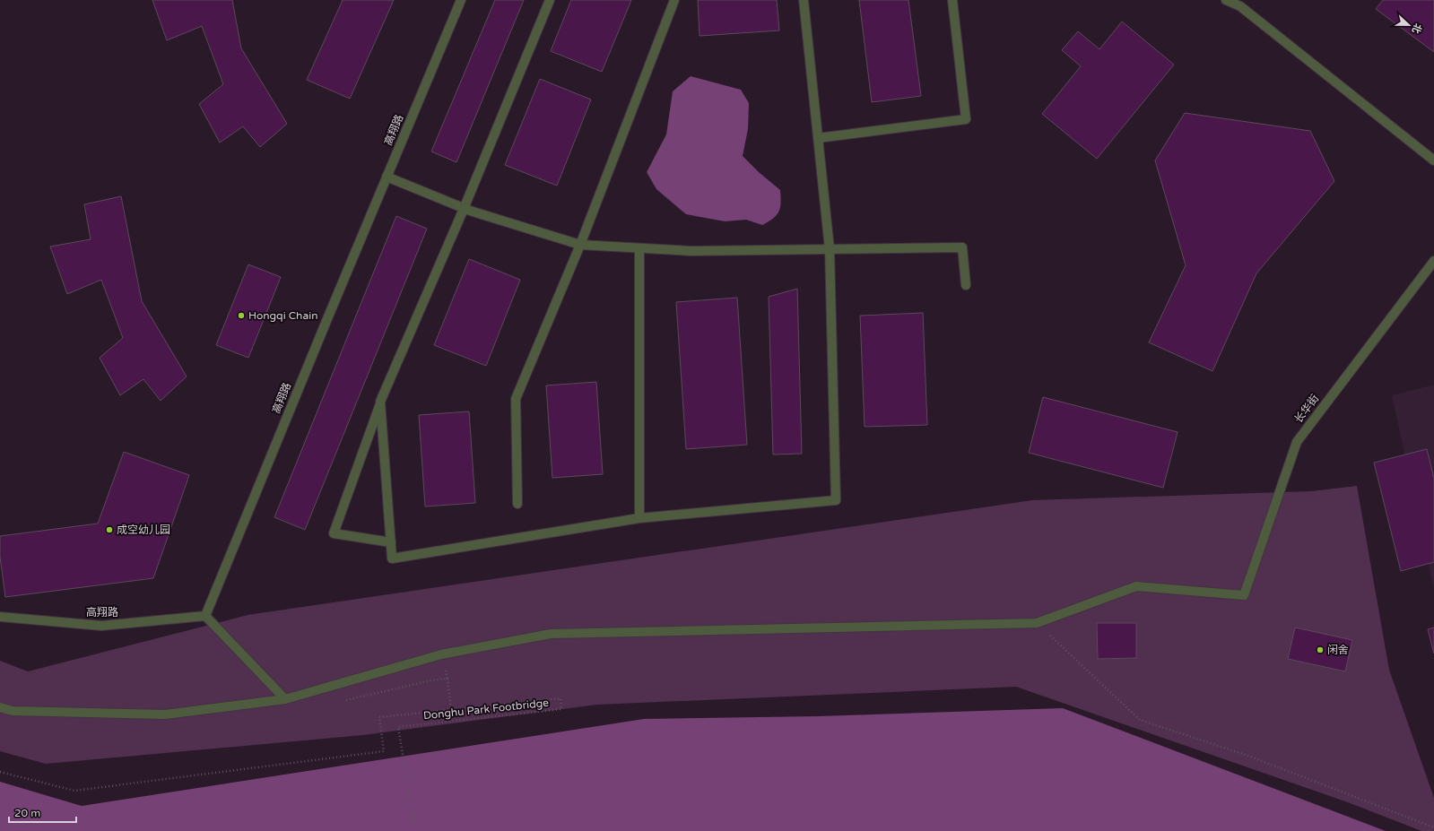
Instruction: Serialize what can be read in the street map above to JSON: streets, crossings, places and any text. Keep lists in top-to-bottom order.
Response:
{
  "streets": {
    "street": ["高翔路", "长华街"],
    "path": ["Donghu Park Footbridge"]
  },
  "places": ["Hongqi Chain", "成空幼儿园", "闲舍"],
  "scale_bar": "20 m",
  "north": "right"
}
